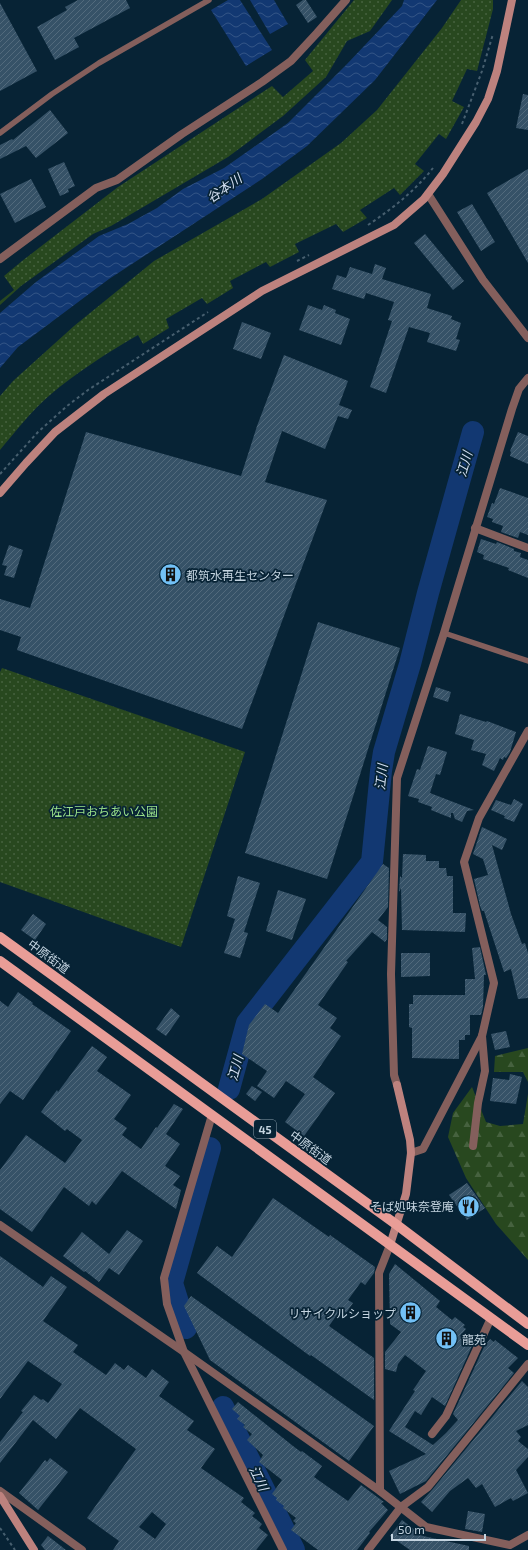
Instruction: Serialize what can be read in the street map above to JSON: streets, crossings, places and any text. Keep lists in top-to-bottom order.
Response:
{
  "streets": {
    "main road": ["中原街道", "45"]
  },
  "water": ["谷本川", "江川"],
  "parks": ["佐江戸おちあい公園"],
  "places": {
    "building": ["都筑水再生センター", "リサイクルショップ", "龍苑"],
    "restaurant": ["そば処味奈登庵"]
  },
  "scale_bar": "50 m"
}
